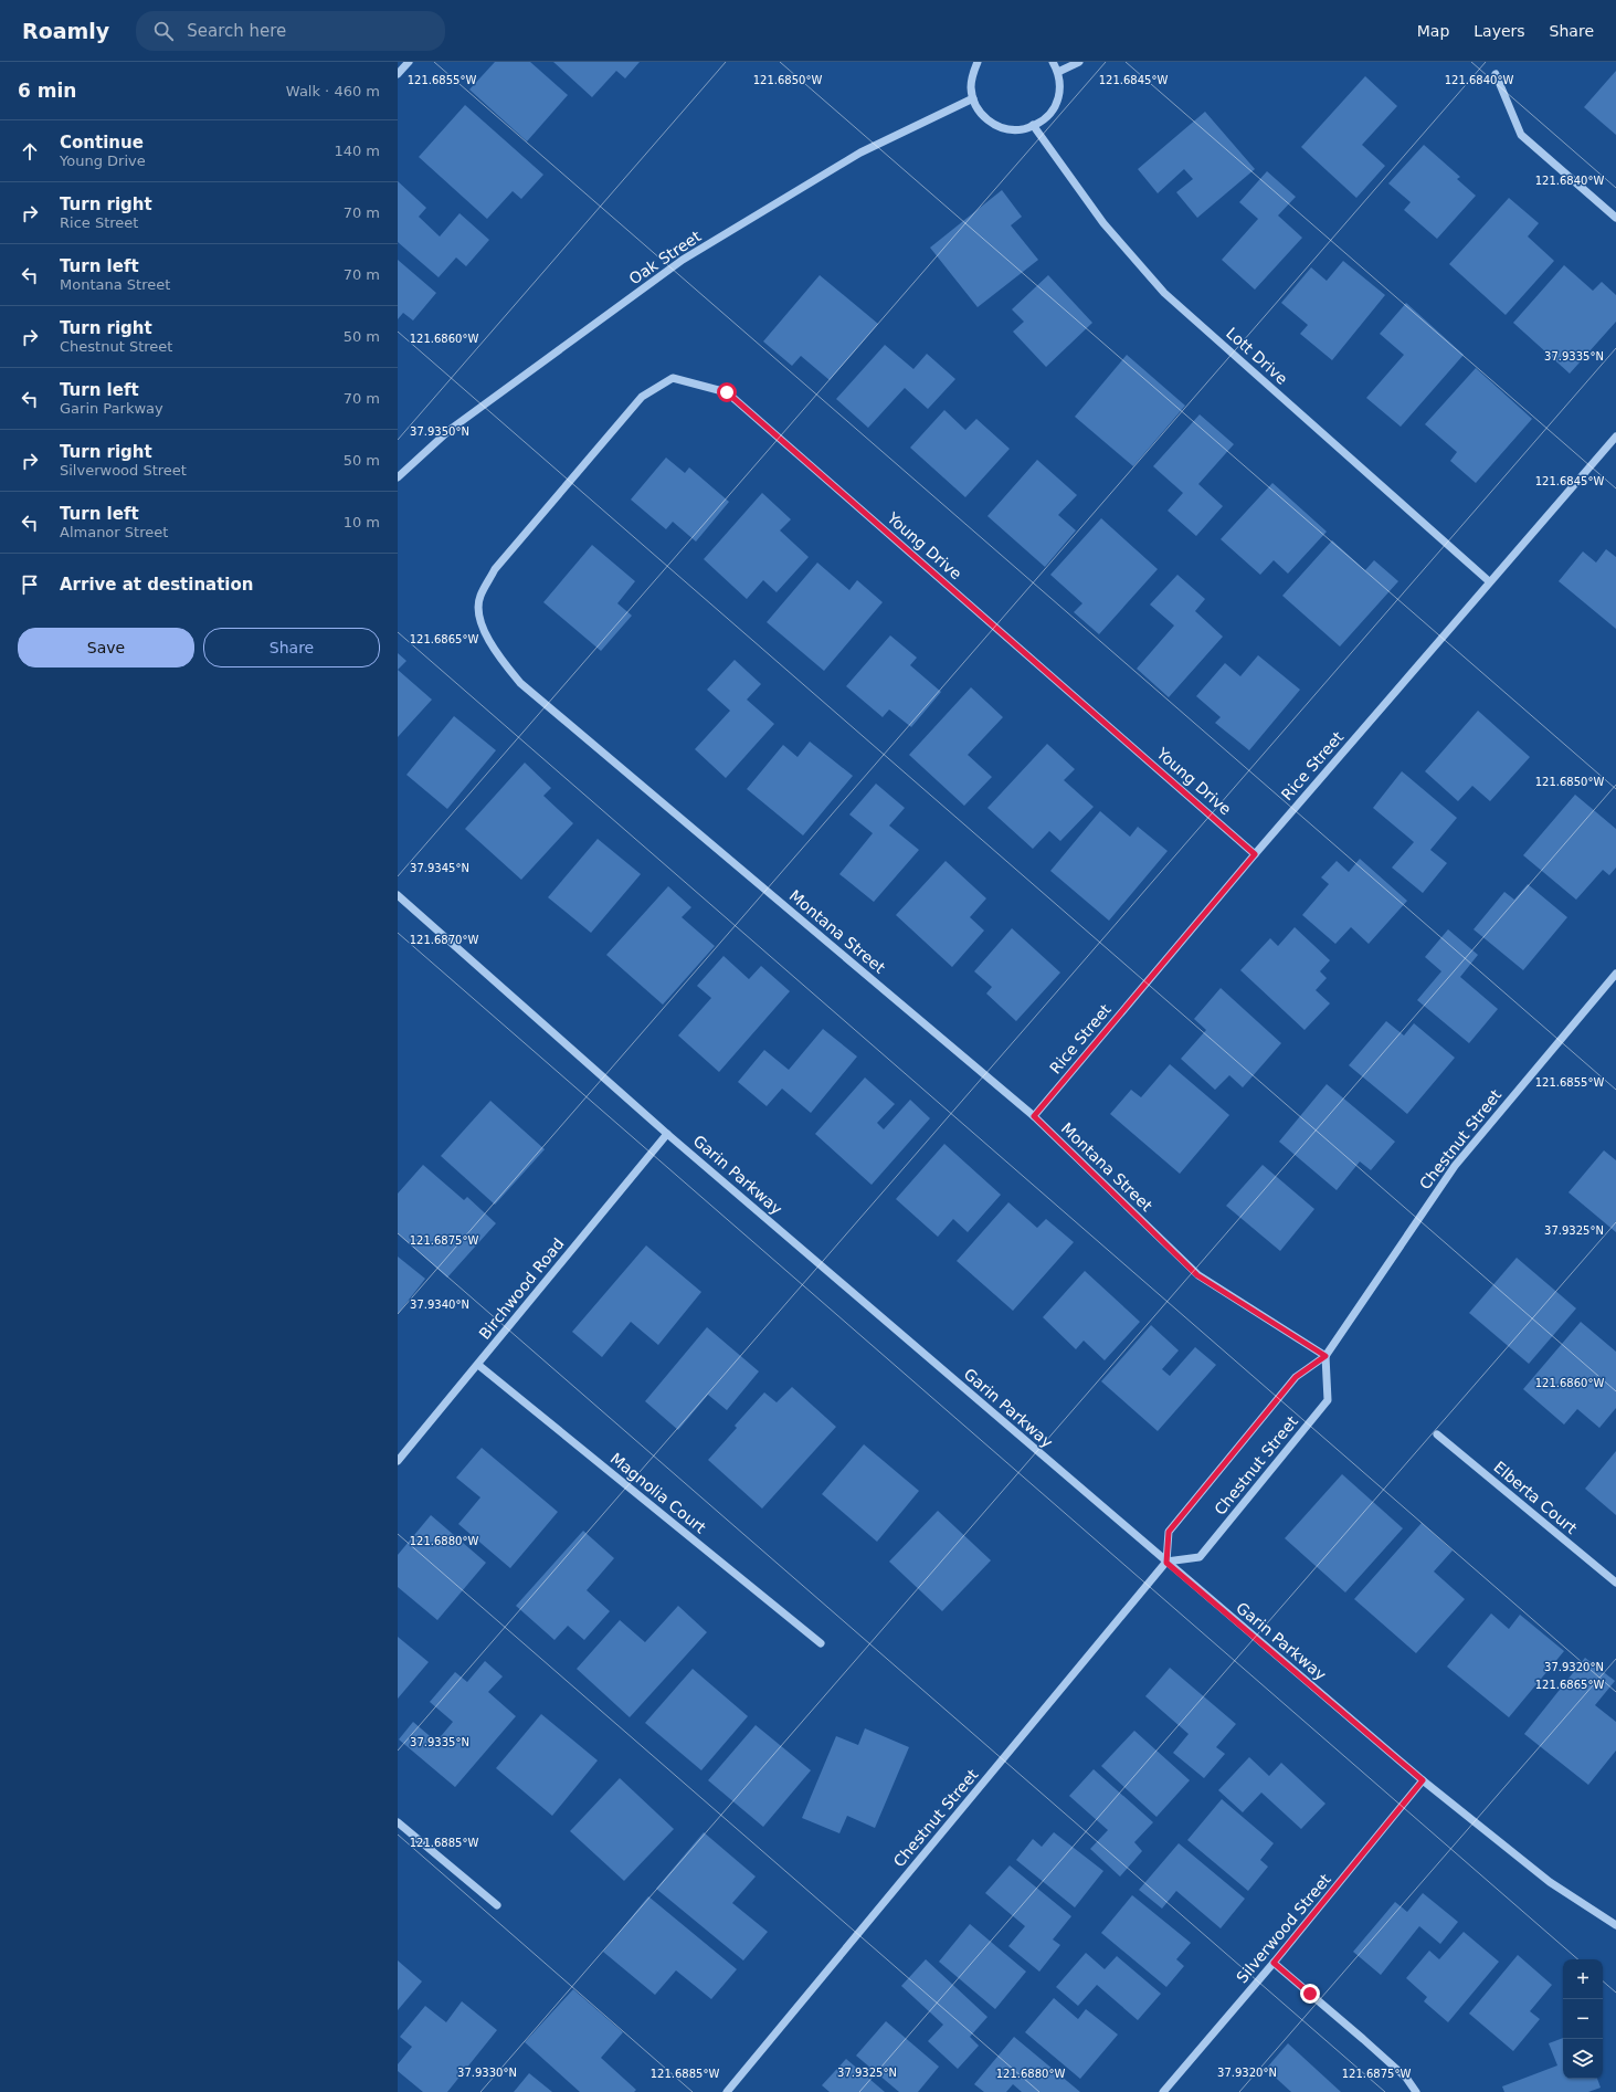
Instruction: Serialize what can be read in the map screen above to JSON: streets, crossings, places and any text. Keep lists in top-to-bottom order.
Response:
{
  "streets": {
    "street": [
      "Oak Street",
      "Lott Drive",
      "Young Drive",
      "Rice Street",
      "Montana Street",
      "Chestnut Street",
      "Garin Parkway",
      "Birchwood Road",
      "Magnolia Court",
      "Elberta Court",
      "Silverwood Street"
    ]
  },
  "crossings": [
    ["Lott Drive", "Rice Street"],
    ["Young Drive", "Rice Street"],
    ["Young Drive", "Montana Street"],
    ["Rice Street", "Montana Street"],
    ["Montana Street", "Chestnut Street"],
    ["Chestnut Street", "Garin Parkway"],
    ["Garin Parkway", "Birchwood Road"],
    ["Garin Parkway", "Silverwood Street"],
    ["Birchwood Road", "Magnolia Court"]
  ],
  "page": {
    "header": "Roamly",
    "search": "Search here",
    "nav": ["Map", "Layers", "Share"],
    "heading": ["6 min", "Walk · 460 m"],
    "list": [
      ["Continue", "Young Drive", "140 m"],
      ["Turn right", "Rice Street", "70 m"],
      ["Turn left", "Montana Street", "70 m"],
      ["Turn right", "Chestnut Street", "50 m"],
      ["Turn left", "Garin Parkway", "70 m"],
      ["Turn right", "Silverwood Street", "50 m"],
      ["Turn left", "Almanor Street", "10 m"],
      "Arrive at destination"
    ],
    "buttons": ["Save", "Share"],
    "map_buttons": ["+", "−"]
  },
  "coordinates": [
    "121.6855°W",
    "121.6850°W",
    "121.6845°W",
    "121.6840°W",
    "121.6860°W",
    "37.9335°N",
    "37.9350°N",
    "121.6865°W",
    "37.9345°N",
    "121.6870°W",
    "37.9325°N",
    "121.6875°W",
    "37.9340°N",
    "121.6880°W",
    "37.9320°N",
    "121.6885°W",
    "37.9330°N"
  ]
}
